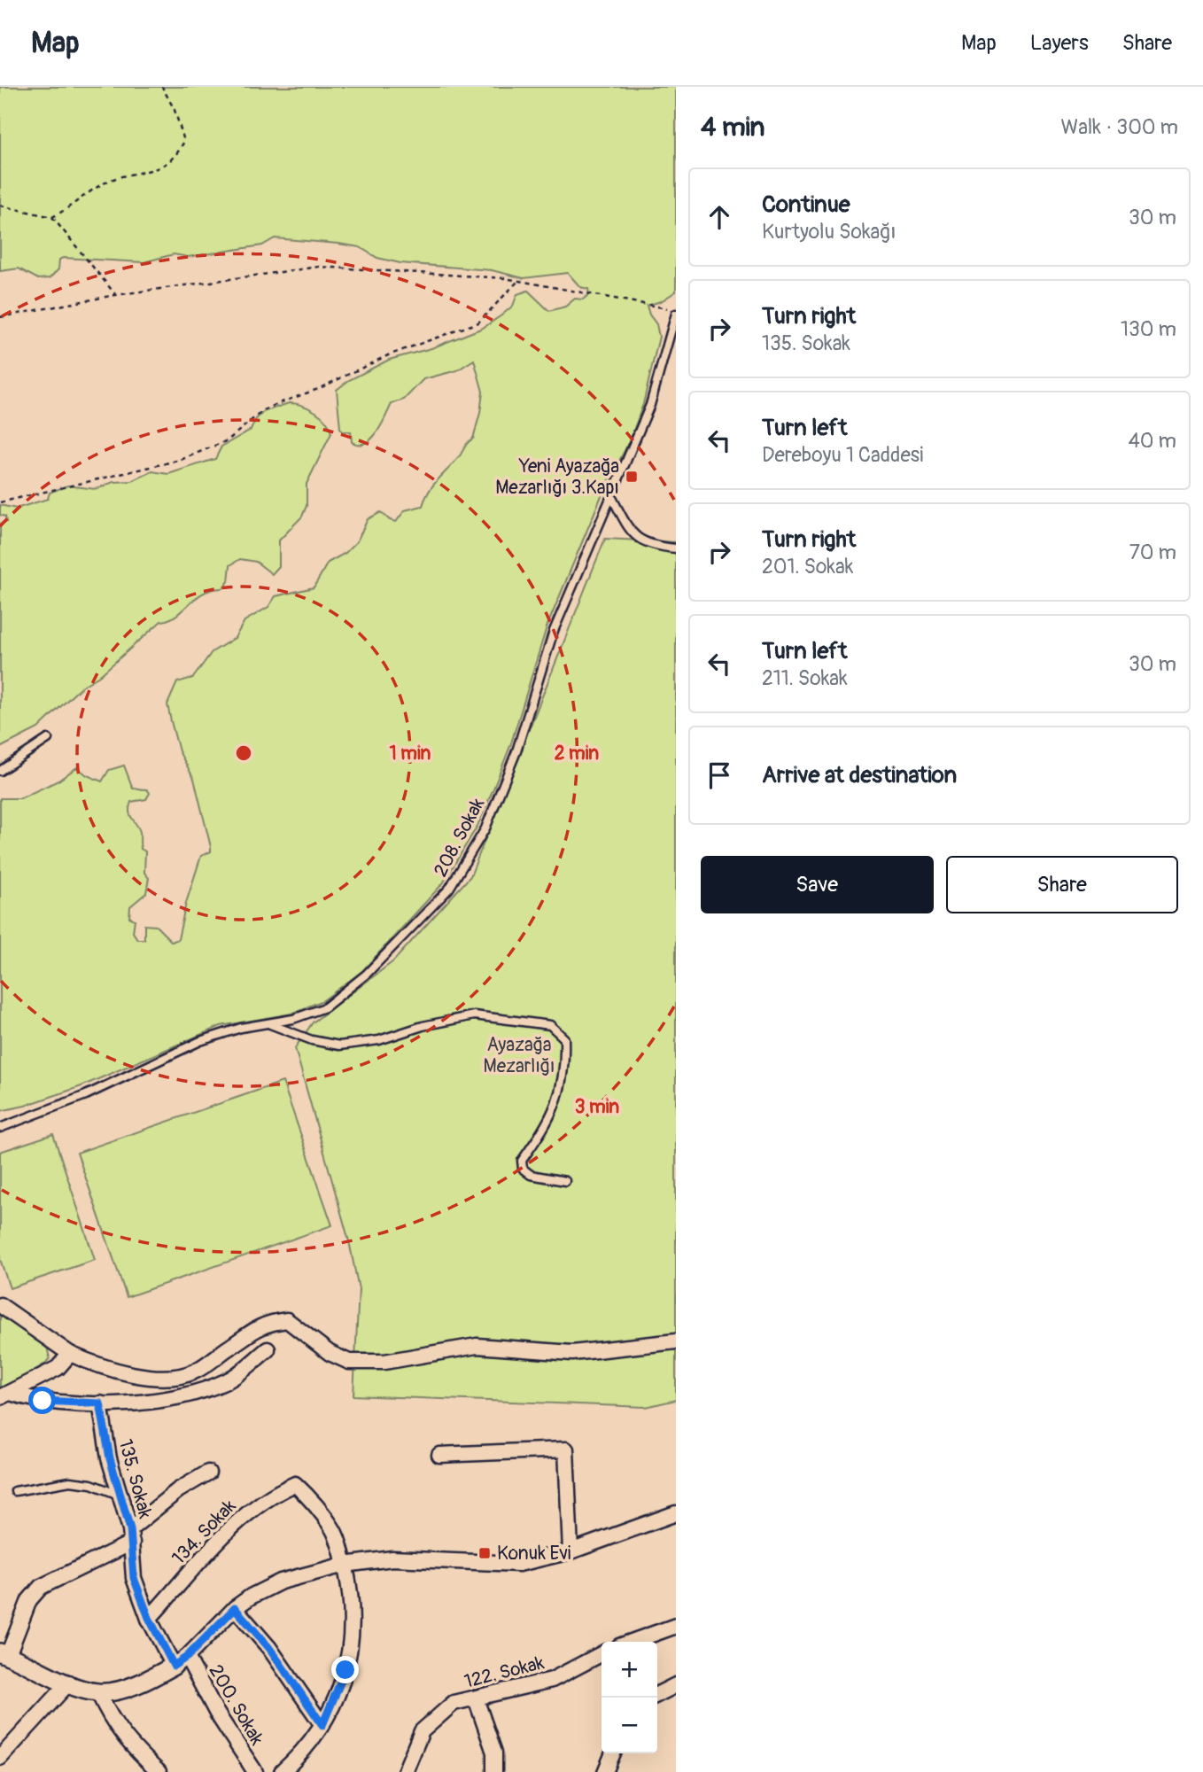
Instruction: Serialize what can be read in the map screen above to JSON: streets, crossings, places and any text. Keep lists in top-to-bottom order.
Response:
{
  "streets": {
    "street": [
      "135. Sokak",
      "134. Sokak",
      "122. Sokak",
      "200. Sokak"
    ],
    "lane": ["208. Sokak"]
  },
  "crossings": [
    ["135. Sokak", "134. Sokak"],
    ["135. Sokak", "200. Sokak"]
  ],
  "parks": ["Ayazağa Mezarlığı"],
  "places": {
    "transit": ["Yeni Ayazağa Mezarlığı 3.Kapı", "Konuk Evi"]
  },
  "page": {
    "header": "Map",
    "nav": ["Map", "Layers", "Share"],
    "heading": ["4 min", "Walk · 300 m"],
    "list": [
      ["Continue", "Kurtyolu Sokağı", "30 m"],
      ["Turn right", "135. Sokak", "130 m"],
      ["Turn left", "Dereboyu 1 Caddesi", "40 m"],
      ["Turn right", "201. Sokak", "70 m"],
      ["Turn left", "211. Sokak", "30 m"],
      "Arrive at destination"
    ],
    "buttons": ["Save", "Share"],
    "map_buttons": ["+", "−"]
  },
  "rings": ["1 min", "2 min", "3 min"]
}
